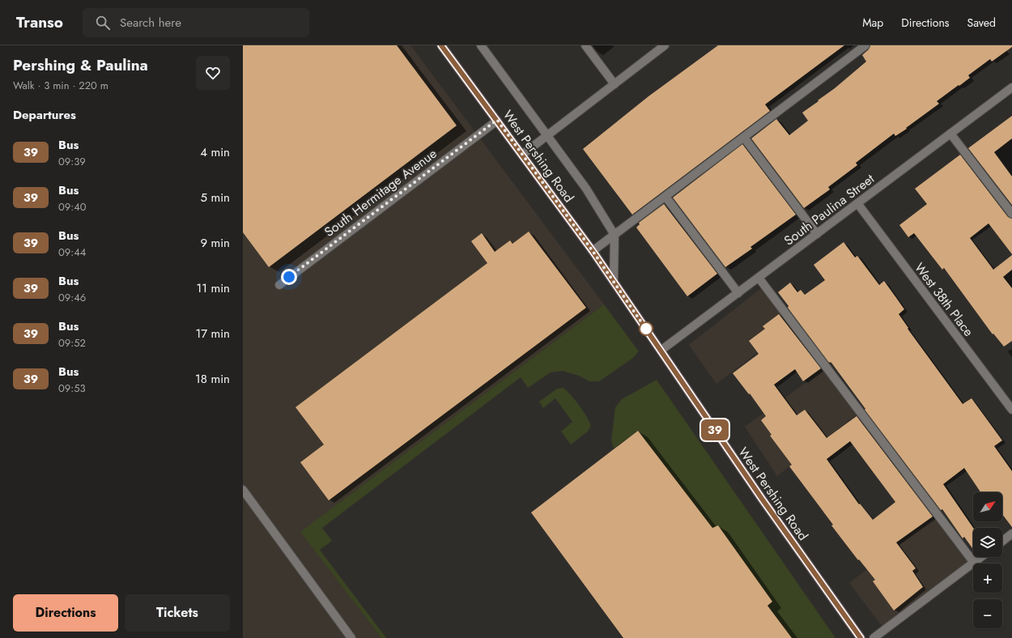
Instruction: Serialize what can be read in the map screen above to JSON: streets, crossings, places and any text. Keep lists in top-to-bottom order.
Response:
{
  "streets": {
    "main road": ["West Pershing Road"],
    "street": ["South Hermitage Avenue", "South Paulina Street", "West 38th Place"]
  },
  "crossings": [
    ["West Pershing Road", "South Hermitage Avenue"],
    ["West Pershing Road", "South Paulina Street"],
    ["South Paulina Street", "West 38th Place"]
  ],
  "lines": ["bus line 39"],
  "north": "top right",
  "page": {
    "header": "Transo",
    "search": "Search here",
    "nav": ["Map", "Directions", "Saved"],
    "heading": [
      ["Pershing & Paulina", "Walk · 3 min · 220 m"],
      "Departures"
    ],
    "on_map": "39",
    "list": [
      {
        "mark": "39",
        "name": "Bus",
        "note": "09:39",
        "value": "4 min"
      },
      {
        "mark": "39",
        "name": "Bus",
        "note": "09:40",
        "value": "5 min"
      },
      {
        "mark": "39",
        "name": "Bus",
        "note": "09:44",
        "value": "9 min"
      },
      {
        "mark": "39",
        "name": "Bus",
        "note": "09:46",
        "value": "11 min"
      },
      {
        "mark": "39",
        "name": "Bus",
        "note": "09:52",
        "value": "17 min"
      },
      {
        "mark": "39",
        "name": "Bus",
        "note": "09:53",
        "value": "18 min"
      }
    ],
    "map_buttons": ["+", "−"],
    "buttons": ["Directions", "Tickets"]
  }
}
